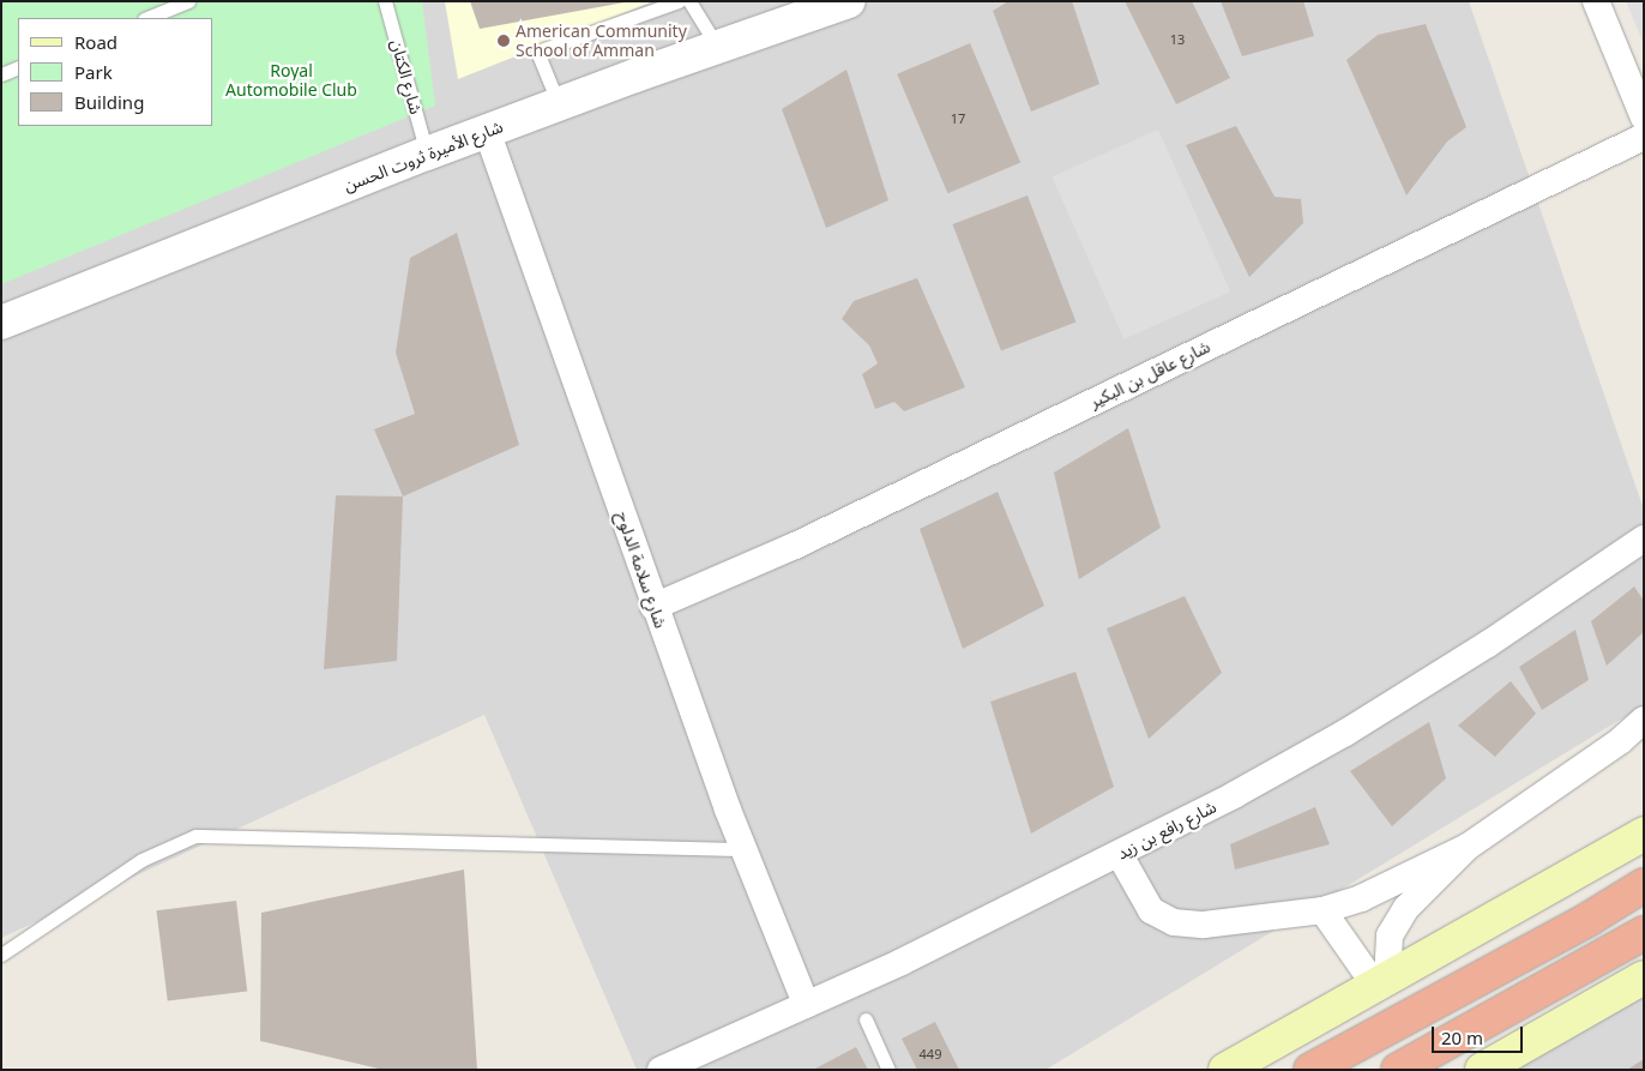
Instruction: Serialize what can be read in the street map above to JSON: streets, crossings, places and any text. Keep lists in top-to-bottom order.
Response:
{
  "streets": {
    "street": [
      "شارع الأميرة ثروت الحسن",
      "شارع عاقل بن البكير",
      "شارع سلامة الدلوح",
      "شارع رافع بن زيد"
    ],
    "lane": ["شارع الكتان"]
  },
  "crossings": [
    ["شارع الكتان", "شارع الأميرة ثروت الحسن"],
    ["شارع الأميرة ثروت الحسن", "شارع سلامة الدلوح"],
    ["شارع عاقل بن البكير", "شارع سلامة الدلوح"],
    ["شارع سلامة الدلوح", "شارع رافع بن زيد"]
  ],
  "parks": ["Royal Automobile Club"],
  "places": ["American Community School of Amman"],
  "house_numbers": ["13", "17", "449"],
  "legend": ["Road", "Park", "Building"],
  "scale_bar": "20 m"
}
